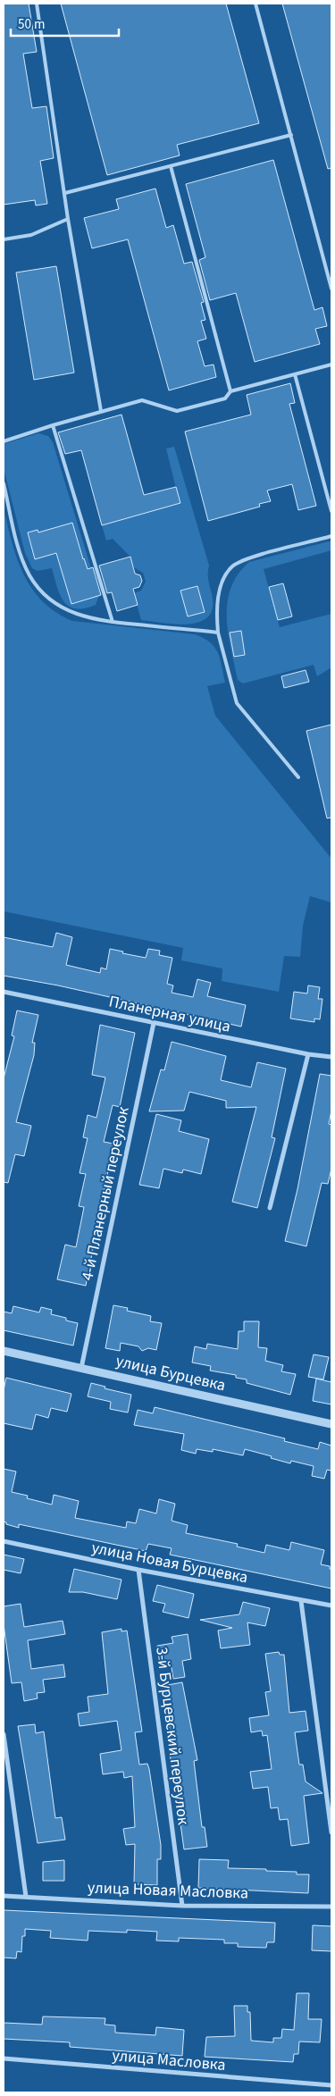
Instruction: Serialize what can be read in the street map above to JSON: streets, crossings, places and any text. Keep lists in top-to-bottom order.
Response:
{
  "streets": {
    "street": [
      "Планерная улица",
      "4-й Планерный переулок",
      "улица Бурцевка",
      "улица Новая Бурцевка",
      "3-й Бурцевский переулок",
      "улица Новая Масловка",
      "улица Масловка"
    ]
  },
  "crossings": [
    ["Планерная улица", "4-й Планерный переулок"],
    ["4-й Планерный переулок", "улица Бурцевка"],
    ["улица Новая Бурцевка", "3-й Бурцевский переулок"],
    ["3-й Бурцевский переулок", "улица Новая Масловка"]
  ],
  "scale_bar": "50 m"
}
